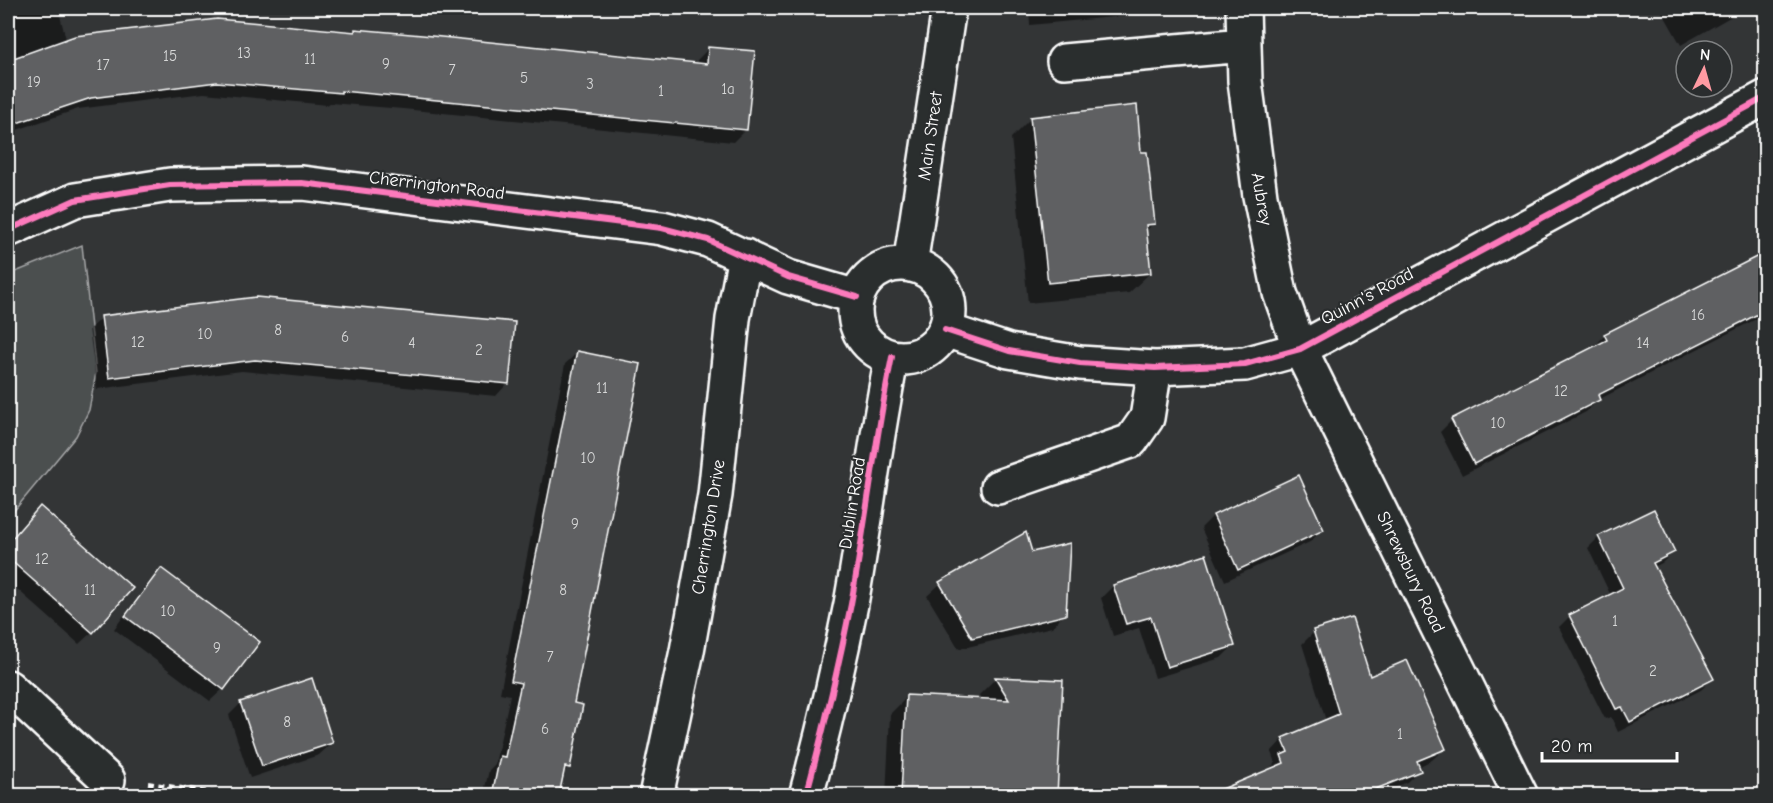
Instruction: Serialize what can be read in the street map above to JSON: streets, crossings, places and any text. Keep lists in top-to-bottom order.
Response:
{
  "streets": {
    "street": [
      "Main Street",
      "Cherrington Road",
      "Aubrey",
      "Quinn's Road",
      "Dublin Road",
      "Cherrington Drive",
      "Shrewsbury Road"
    ]
  },
  "crossings": [
    ["Main Street", "Cherrington Road"],
    ["Main Street", "Quinn's Road"],
    ["Main Street", "Dublin Road"],
    ["Cherrington Road", "Quinn's Road"],
    ["Cherrington Road", "Dublin Road"],
    ["Cherrington Road", "Cherrington Drive"],
    ["Aubrey", "Quinn's Road"],
    ["Aubrey", "Shrewsbury Road"],
    ["Quinn's Road", "Dublin Road"],
    ["Quinn's Road", "Shrewsbury Road"]
  ],
  "house_numbers": [
    "13",
    "15",
    "11",
    "9",
    "17",
    "7",
    "5",
    "19",
    "3",
    "1a",
    "1",
    "16",
    "8",
    "10",
    "6",
    "12",
    "4",
    "14",
    "2",
    "11",
    "12",
    "10",
    "10",
    "9",
    "12",
    "11",
    "8",
    "10",
    "1",
    "9",
    "7",
    "2",
    "8",
    "6",
    "1"
  ],
  "scale_bar": "20 m",
  "north": "top"
}
